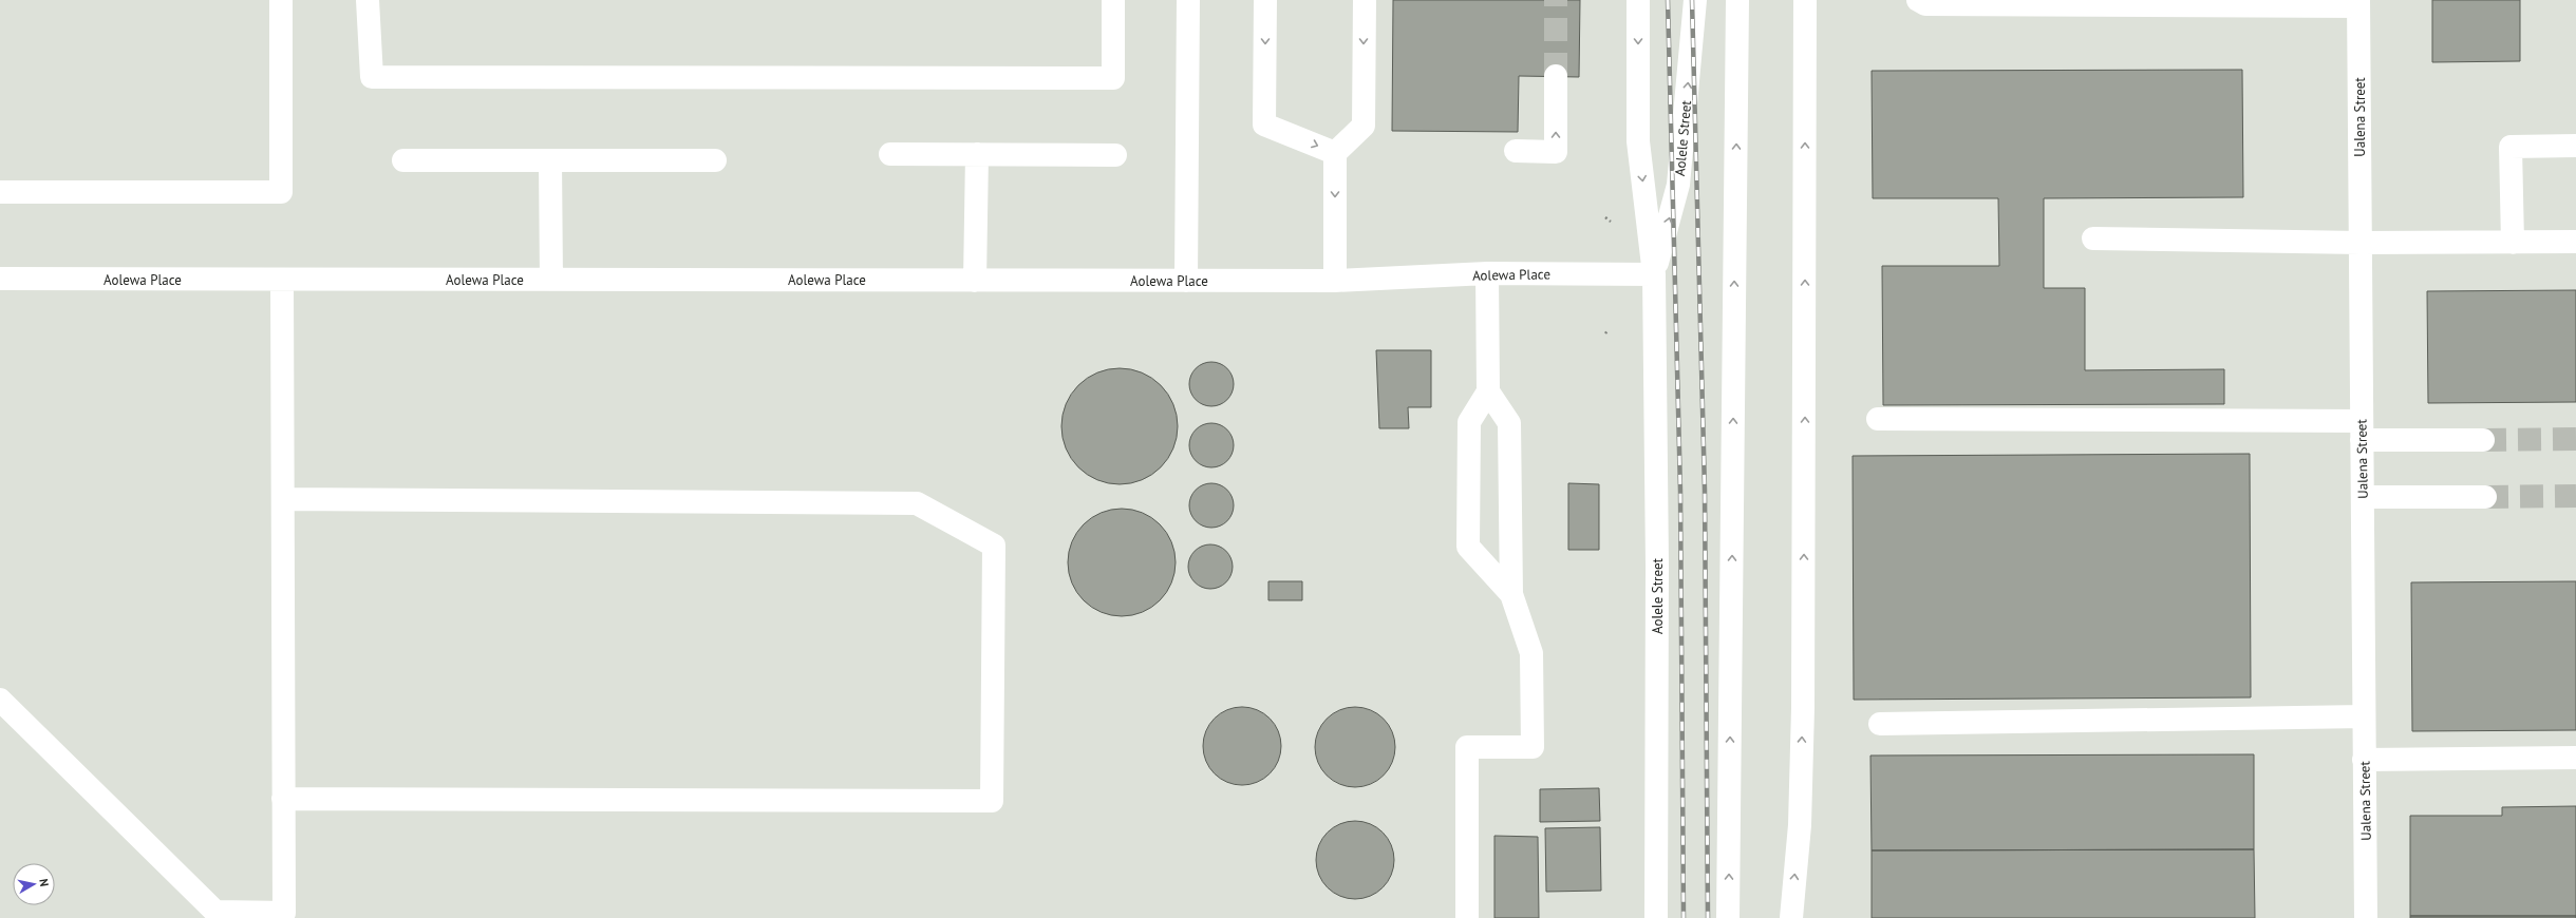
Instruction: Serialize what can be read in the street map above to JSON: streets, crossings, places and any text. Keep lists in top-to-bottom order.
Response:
{
  "streets": {
    "main road": ["Ualena Street", "Aolele Street", "Aolewa Place"]
  },
  "crossings": [
    ["Aolele Street", "Aolewa Place"]
  ],
  "north": "right"
}
